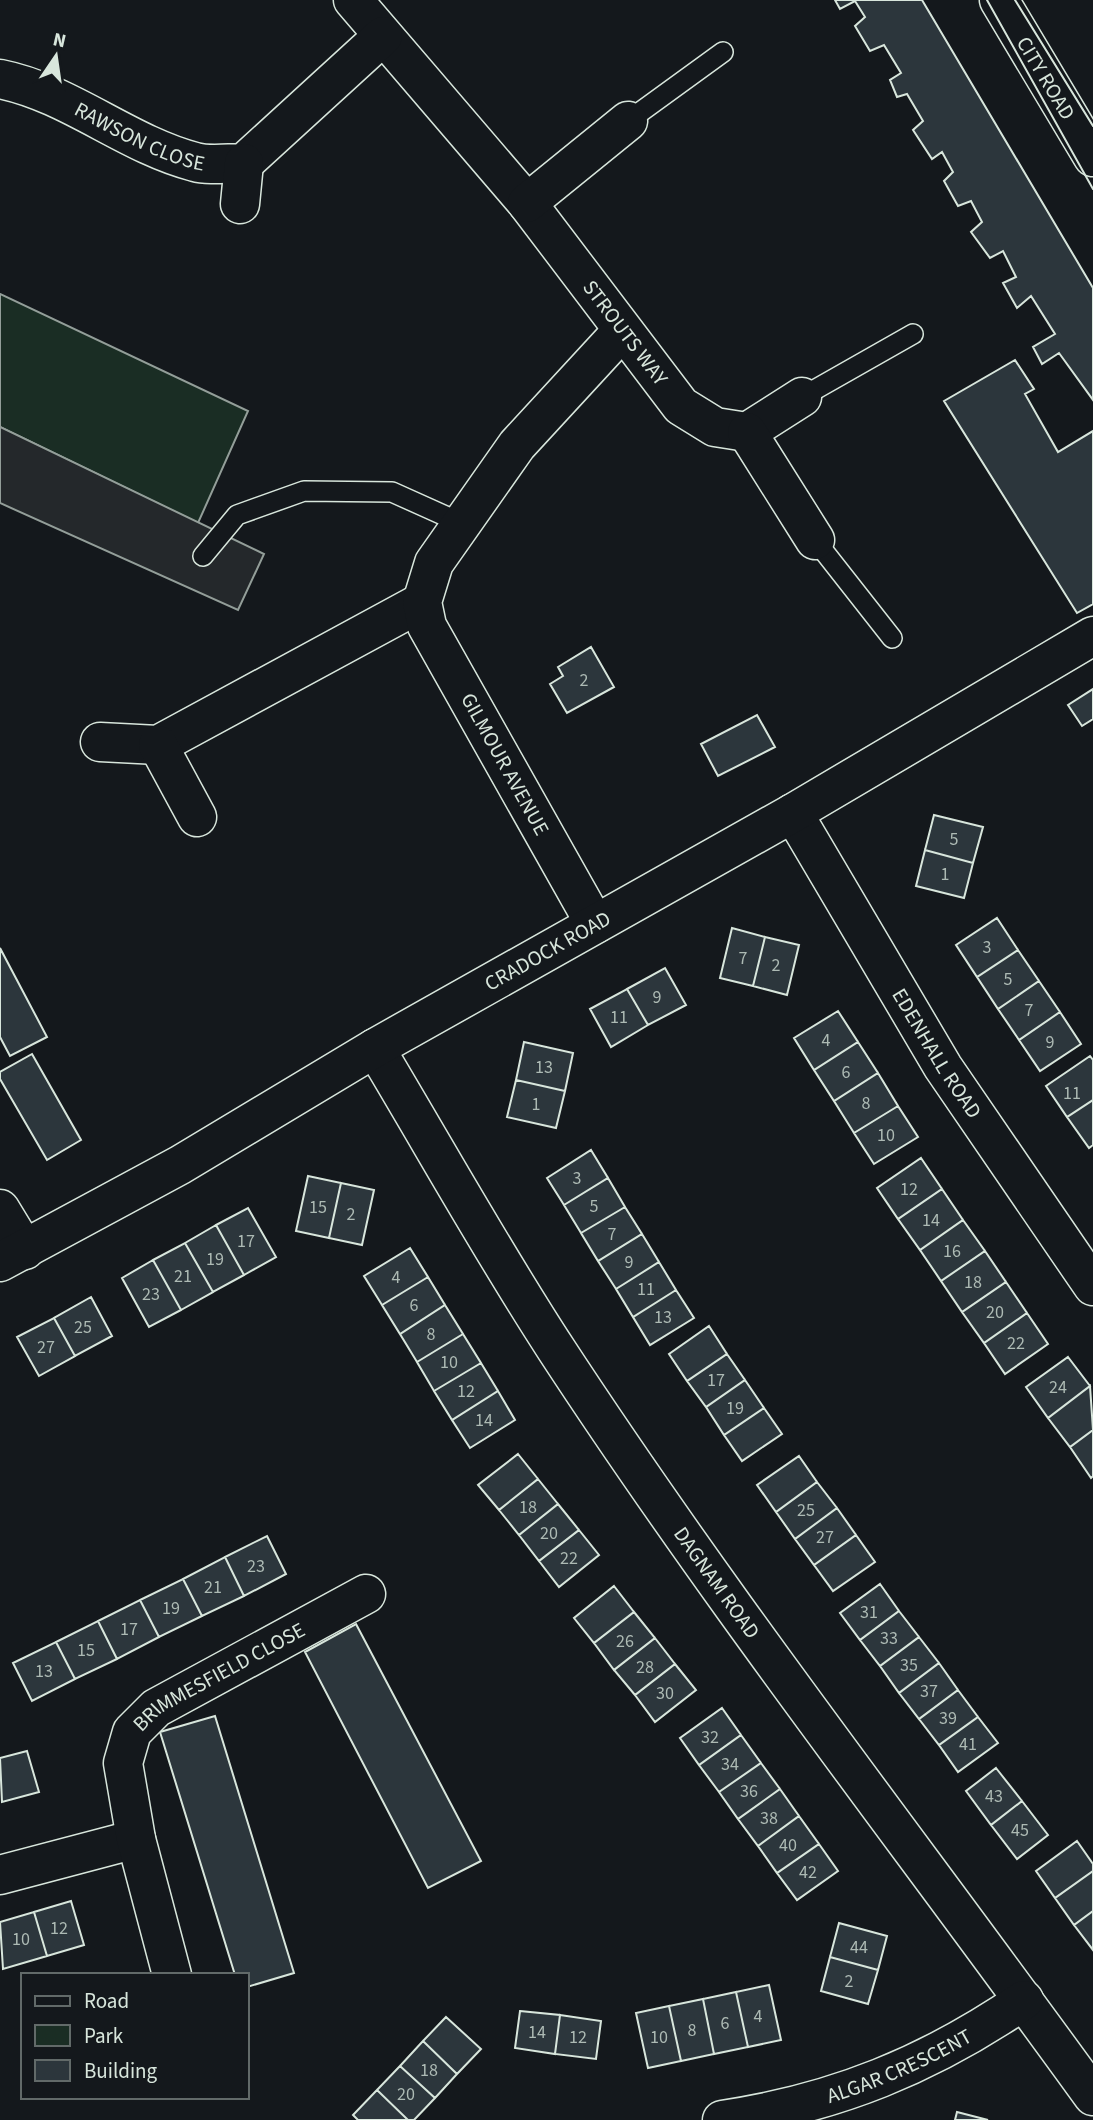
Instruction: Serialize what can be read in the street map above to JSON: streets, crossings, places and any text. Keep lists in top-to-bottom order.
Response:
{
  "streets": {
    "street": [
      "CITY ROAD",
      "RAWSON CLOSE",
      "STROUTS WAY",
      "GILMOUR AVENUE",
      "CRADOCK ROAD",
      "EDENHALL ROAD",
      "DAGNAM ROAD",
      "BRIMMESFIELD CLOSE",
      "ALGAR CRESCENT"
    ]
  },
  "crossings": [
    ["GILMOUR AVENUE", "CRADOCK ROAD"],
    ["CRADOCK ROAD", "EDENHALL ROAD"],
    ["CRADOCK ROAD", "DAGNAM ROAD"],
    ["DAGNAM ROAD", "ALGAR CRESCENT"]
  ],
  "house_numbers": [
    "2",
    "5",
    "1",
    "3",
    "7",
    "2",
    "5",
    "9",
    "7",
    "11",
    "4",
    "9",
    "13",
    "6",
    "11",
    "8",
    "1",
    "10",
    "3",
    "12",
    "5",
    "15",
    "2",
    "14",
    "7",
    "17",
    "16",
    "19",
    "9",
    "21",
    "4",
    "18",
    "11",
    "23",
    "6",
    "20",
    "13",
    "25",
    "8",
    "22",
    "27",
    "10",
    "17",
    "24",
    "12",
    "19",
    "14",
    "18",
    "25",
    "20",
    "27",
    "22",
    "23",
    "21",
    "19",
    "31",
    "17",
    "33",
    "26",
    "15",
    "35",
    "28",
    "13",
    "37",
    "30",
    "39",
    "32",
    "41",
    "34",
    "36",
    "43",
    "38",
    "45",
    "40",
    "42",
    "12",
    "10",
    "44",
    "2",
    "4",
    "6",
    "8",
    "14",
    "12",
    "10",
    "18",
    "20"
  ],
  "legend": ["Road", "Park", "Building"],
  "north": "top"
}
